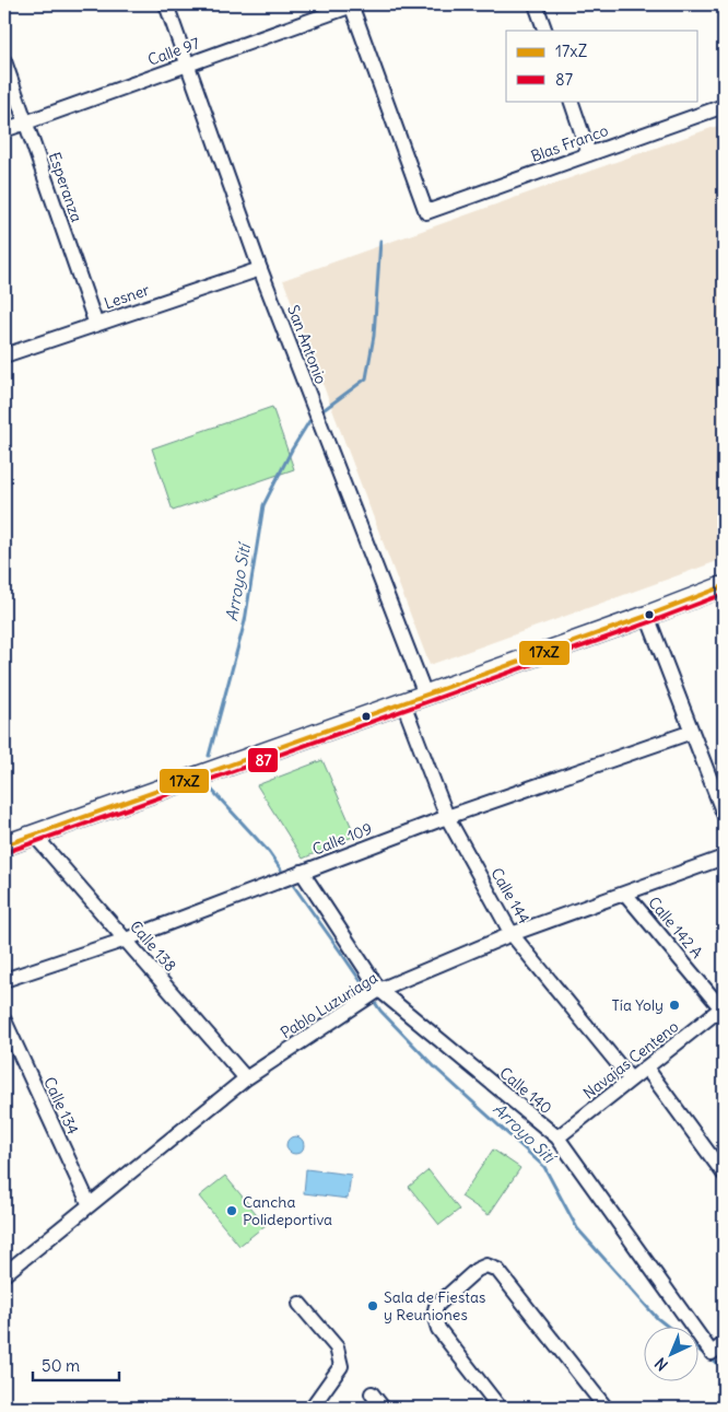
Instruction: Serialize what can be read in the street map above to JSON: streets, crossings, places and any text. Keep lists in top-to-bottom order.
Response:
{
  "streets": {
    "street": [
      "Calle 97",
      "Blas Franco",
      "Esperanza",
      "Lesner",
      "San Antonio",
      "Calle 109",
      "Calle 144",
      "Calle 142 A",
      "Calle 138",
      "Pablo Luzuriaga",
      "Navajas Centeno",
      "Calle 140",
      "Calle 134"
    ]
  },
  "crossings": [
    ["Calle 97", "Blas Franco"],
    ["Calle 97", "Esperanza"],
    ["Calle 97", "San Antonio"],
    ["Esperanza", "Lesner"],
    ["Lesner", "San Antonio"],
    ["Calle 109", "Calle 144"],
    ["Calle 109", "Calle 138"],
    ["Calle 109", "Calle 140"],
    ["Calle 144", "Pablo Luzuriaga"],
    ["Calle 144", "Navajas Centeno"],
    ["Calle 142 A", "Pablo Luzuriaga"],
    ["Calle 142 A", "Navajas Centeno"],
    ["Calle 138", "Pablo Luzuriaga"],
    ["Pablo Luzuriaga", "Calle 140"],
    ["Pablo Luzuriaga", "Calle 134"],
    ["Navajas Centeno", "Calle 140"]
  ],
  "water": ["Arroyo Sití"],
  "places": ["Tía Yoly", "Cancha Polideportiva", "Sala de Fiestas y Reuniones"],
  "lines": ["transit line 17xZ", "transit line 87"],
  "legend": ["17xZ", "87"],
  "scale_bar": "50 m",
  "north": "bottom left"
}
